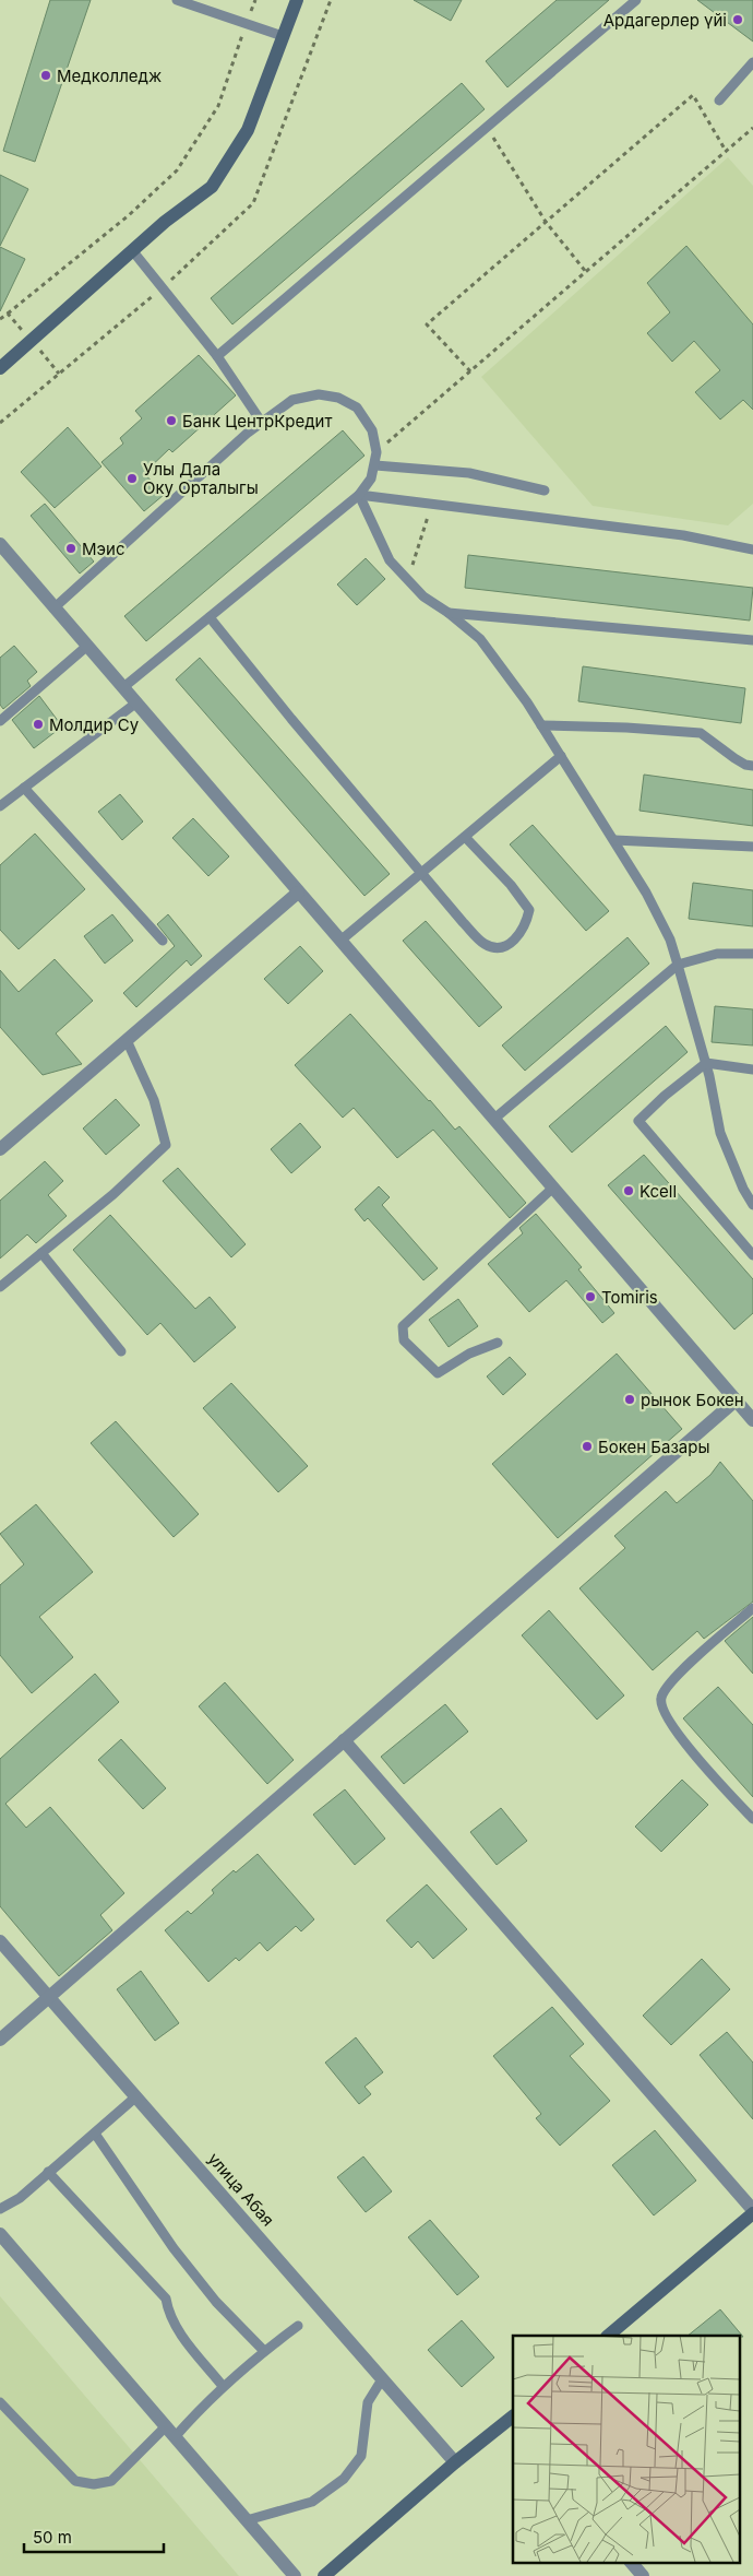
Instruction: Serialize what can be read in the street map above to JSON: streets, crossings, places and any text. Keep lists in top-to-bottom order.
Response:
{
  "streets": {
    "street": ["улица Абая"]
  },
  "places": [
    "Ардагерлер үйі",
    "Медколледж",
    "Банк ЦентрКредит",
    "Улы Дала Оку Орталыгы",
    "Мэис",
    "Молдир Су",
    "Kcell",
    "Tomiris",
    "рынок Бокен",
    "Бокен Базары"
  ],
  "scale_bar": "50 m"
}
